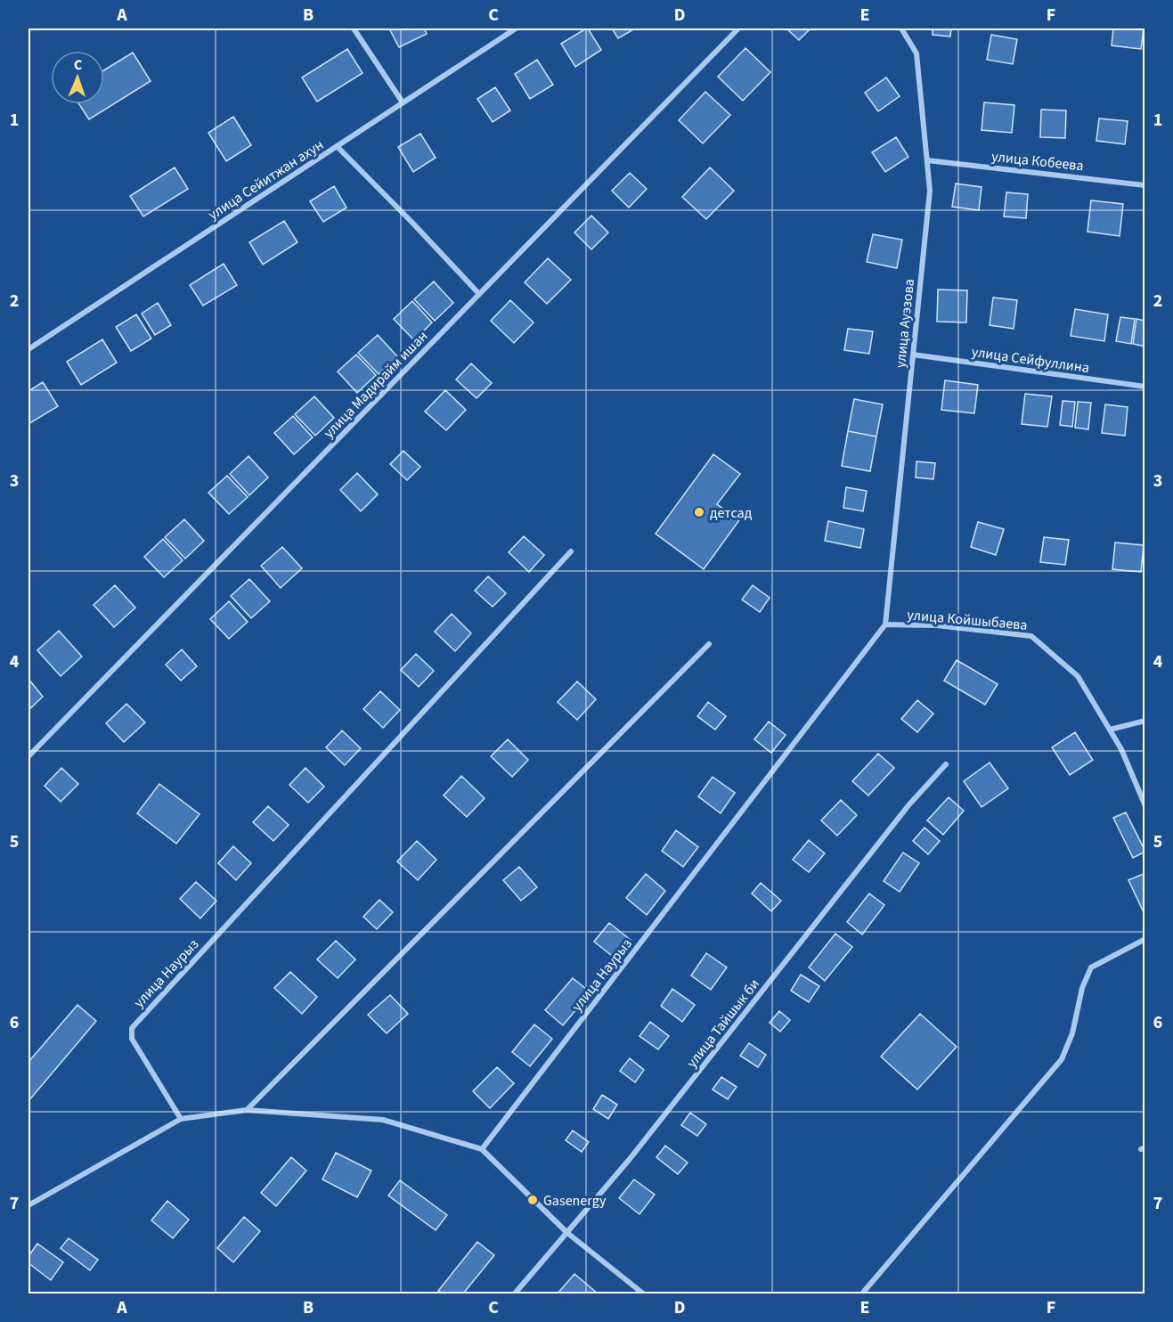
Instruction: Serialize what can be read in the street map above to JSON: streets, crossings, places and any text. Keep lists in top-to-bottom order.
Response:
{
  "streets": {
    "street": [
      "улица Кобеева",
      "улица Сейитжан ахун",
      "улица Ауэзова",
      "улица Сейфуллина",
      "улица Мадирайм ишан",
      "улица Койшыбаева",
      "улица Наурыз",
      "улица Тайшык би"
    ]
  },
  "crossings": [
    ["улица Кобеева", "улица Ауэзова"],
    ["улица Ауэзова", "улица Сейфуллина"],
    ["улица Ауэзова", "улица Койшыбаева"],
    ["улица Ауэзова", "улица Наурыз"],
    ["улица Койшыбаева", "улица Наурыз"]
  ],
  "places": ["детсад", "Gasenergy"],
  "north": "top",
  "grid": {
    "columns": [
      "A",
      "B",
      "C",
      "D",
      "E",
      "F"
    ],
    "rows": [
      "1",
      "2",
      "3",
      "4",
      "5",
      "6",
      "7"
    ]
  }
}
